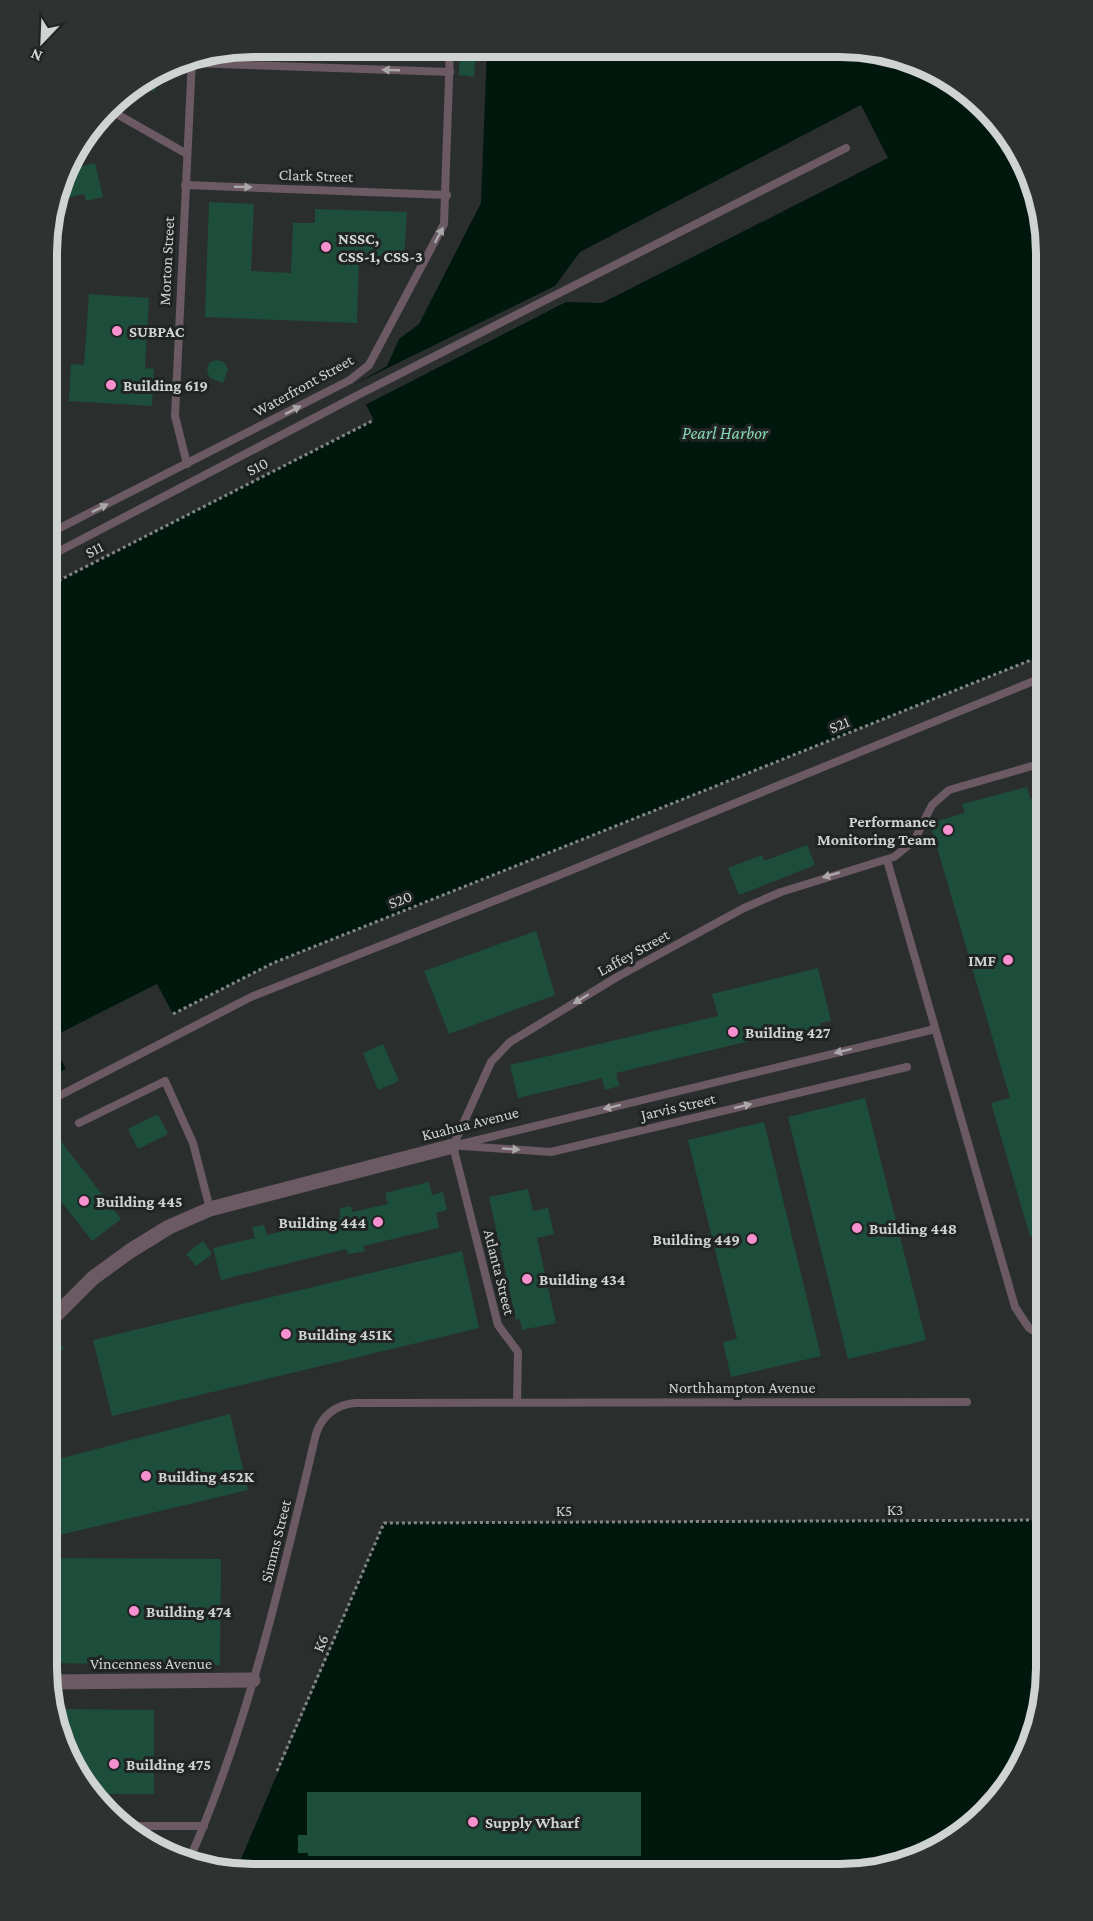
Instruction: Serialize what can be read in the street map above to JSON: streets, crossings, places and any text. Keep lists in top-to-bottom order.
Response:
{
  "streets": {
    "street": ["Kuahua Avenue", "Vincenness Avenue"],
    "lane": [
      "Clark Street",
      "Morton Street",
      "Waterfront Street",
      "Laffey Street",
      "Jarvis Street",
      "Atlanta Street",
      "Northhampton Avenue",
      "Simms Street"
    ],
    "path": [
      "S10",
      "S11",
      "S21",
      "S20",
      "K3",
      "K5",
      "K6"
    ]
  },
  "crossings": [
    ["Clark Street", "Morton Street"],
    ["Clark Street", "Waterfront Street"],
    ["Morton Street", "Waterfront Street"],
    ["S10", "S11"],
    ["S21", "S20"],
    ["Laffey Street", "Jarvis Street"],
    ["Laffey Street", "Kuahua Avenue"],
    ["Laffey Street", "Atlanta Street"],
    ["Jarvis Street", "Kuahua Avenue"],
    ["Jarvis Street", "Atlanta Street"],
    ["Kuahua Avenue", "Atlanta Street"],
    ["Atlanta Street", "Northhampton Avenue"],
    ["Atlanta Street", "Simms Street"],
    ["Northhampton Avenue", "Simms Street"],
    ["K3", "K5"],
    ["K5", "K6"],
    ["Simms Street", "Vincenness Avenue"]
  ],
  "one_way": [
    "Clark Street",
    "Laffey Street",
    "Jarvis Street",
    "Kuahua Avenue"
  ],
  "water": ["Pearl Harbor"],
  "places": [
    "NSSC, CSS-1, CSS-3",
    "SUBPAC",
    "Building 619",
    "Performance Monitoring Team",
    "IMF",
    "Building 427",
    "Building 445",
    "Building 444",
    "Building 448",
    "Building 449",
    "Building 434",
    "Building 451K",
    "Building 452K",
    "Building 474",
    "Building 475",
    "Supply Wharf"
  ],
  "north": "bottom left"
}
